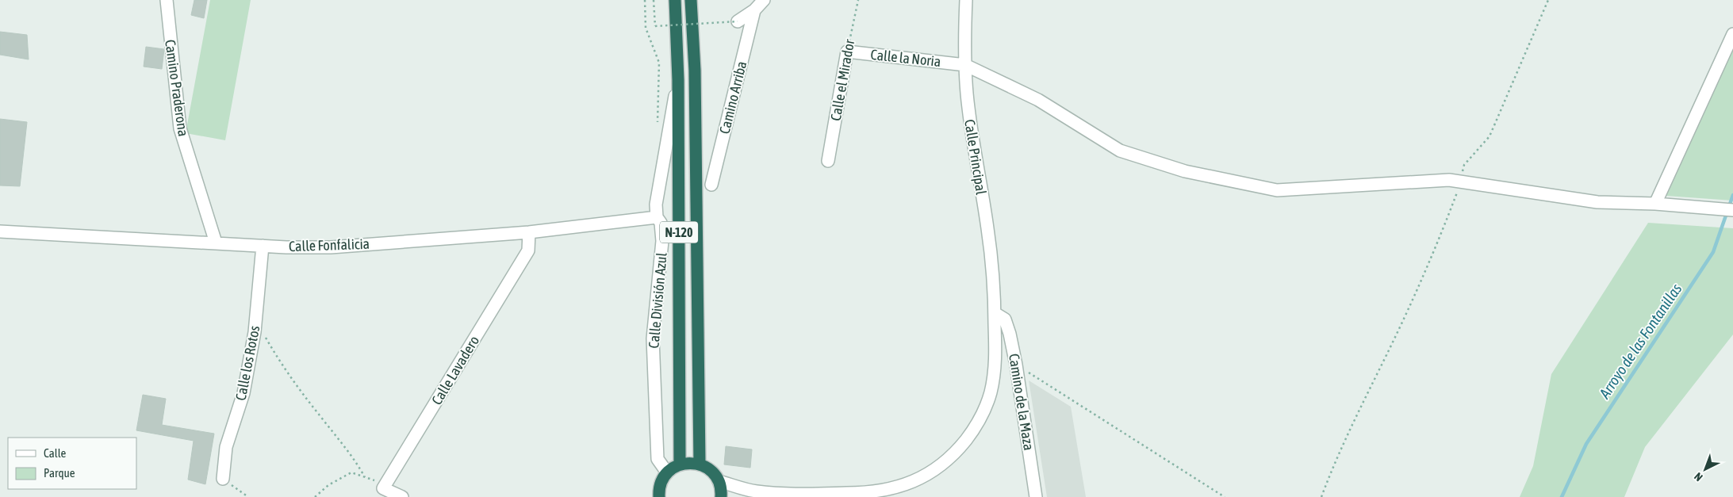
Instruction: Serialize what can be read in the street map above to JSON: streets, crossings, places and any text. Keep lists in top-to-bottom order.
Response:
{
  "streets": {
    "highway": ["N-120"],
    "street": [
      "Calle la Noria",
      "Calle el Mirador",
      "Camino Praderona",
      "Camino Arriba",
      "Calle Principal",
      "Calle Fonfalicia",
      "Calle División Azul",
      "Calle los Rotos",
      "Calle Lavadero",
      "Camino de la Maza"
    ]
  },
  "crossings": [
    ["Calle la Noria", "Calle el Mirador"],
    ["Calle la Noria", "Calle Principal"],
    ["Camino Praderona", "Calle Fonfalicia"],
    ["Calle Principal", "Camino de la Maza"],
    ["N-120", "Calle División Azul"],
    ["Calle Fonfalicia", "Calle División Azul"],
    ["Calle Fonfalicia", "Calle los Rotos"],
    ["Calle Fonfalicia", "Calle Lavadero"]
  ],
  "water": ["Arroyo de las Fontanillas"],
  "legend": ["Calle", "Parque"],
  "north": "bottom left"
}
